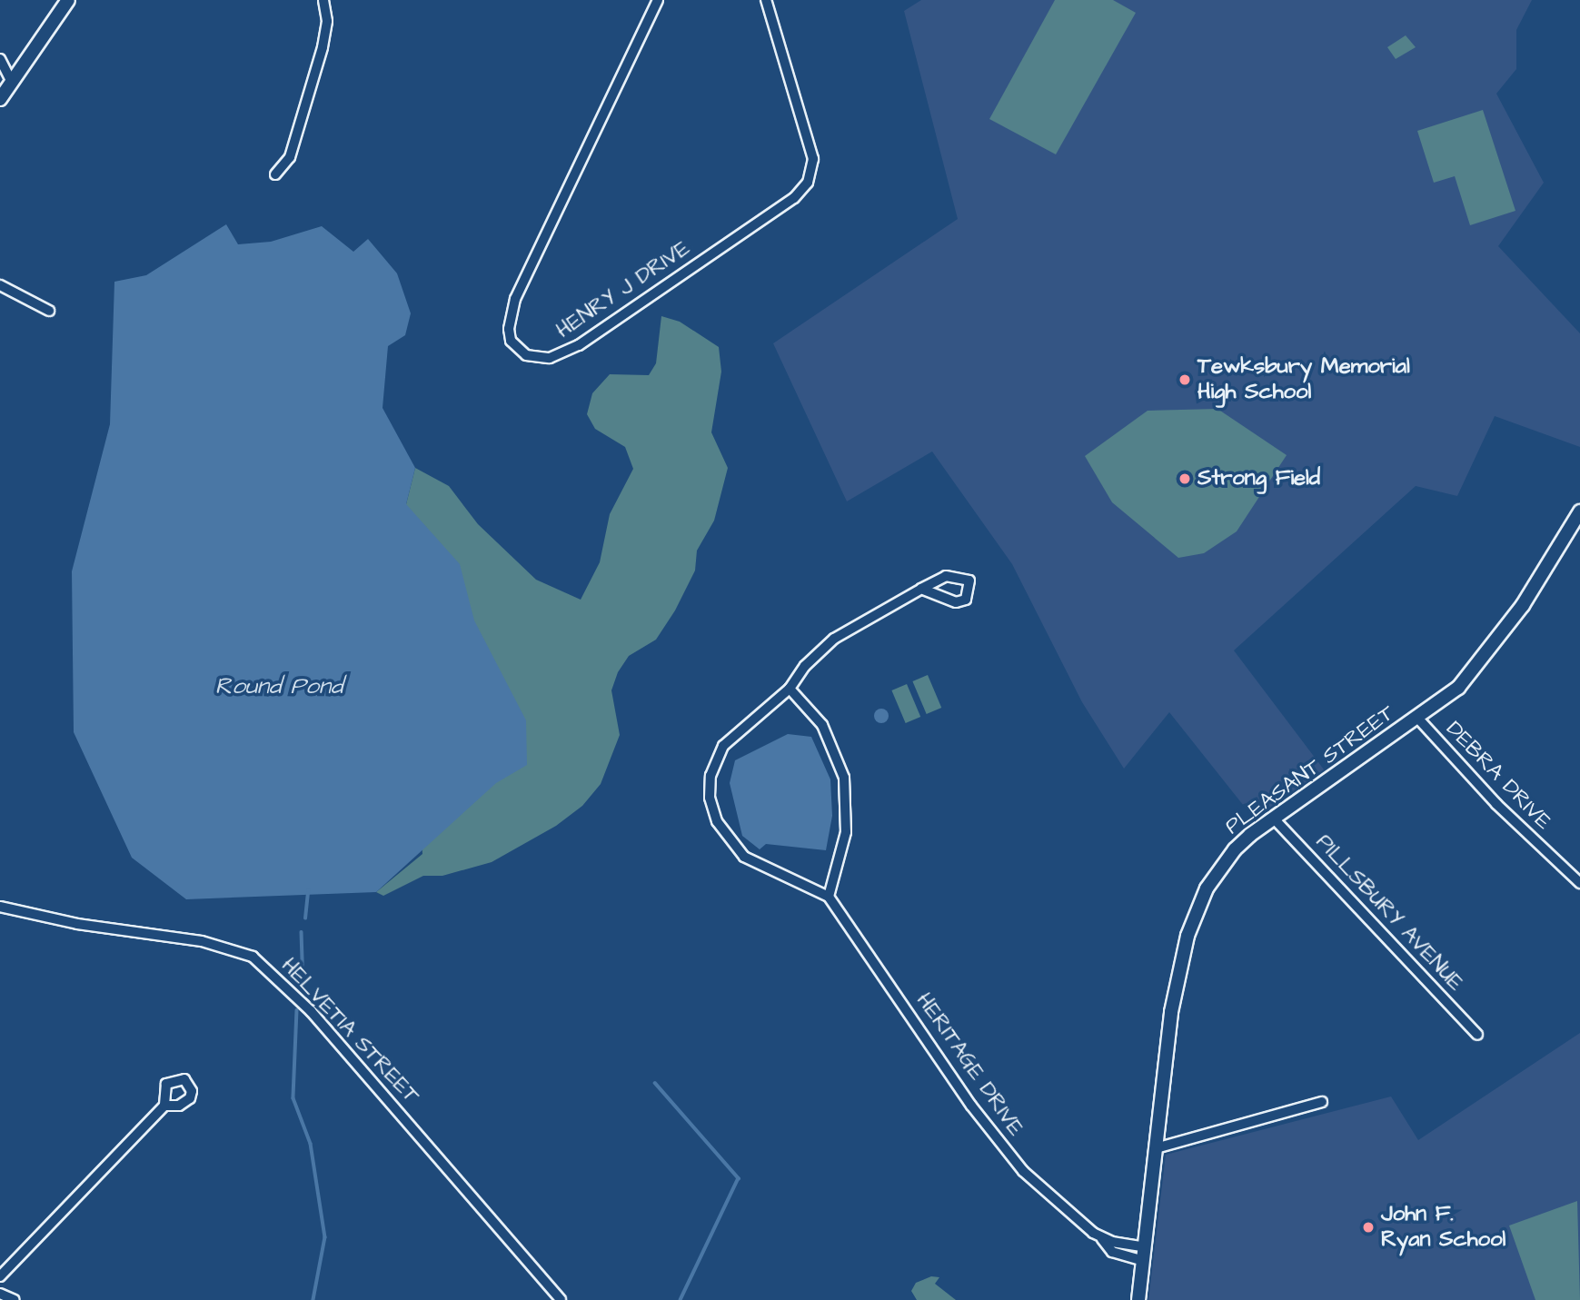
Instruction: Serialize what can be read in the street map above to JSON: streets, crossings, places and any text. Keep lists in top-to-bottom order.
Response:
{
  "streets": {
    "main road": ["PLEASANT STREET"],
    "street": [
      "HENRY J DRIVE",
      "DEBRA DRIVE",
      "PILLSBURY AVENUE",
      "HELVETIA STREET",
      "HERITAGE DRIVE"
    ]
  },
  "crossings": [
    ["PLEASANT STREET", "DEBRA DRIVE"],
    ["PLEASANT STREET", "PILLSBURY AVENUE"],
    ["PLEASANT STREET", "HERITAGE DRIVE"]
  ],
  "water": ["Round Pond"],
  "places": ["Tewksbury Memorial High School", "Strong Field", "John F. Ryan School"]
}
